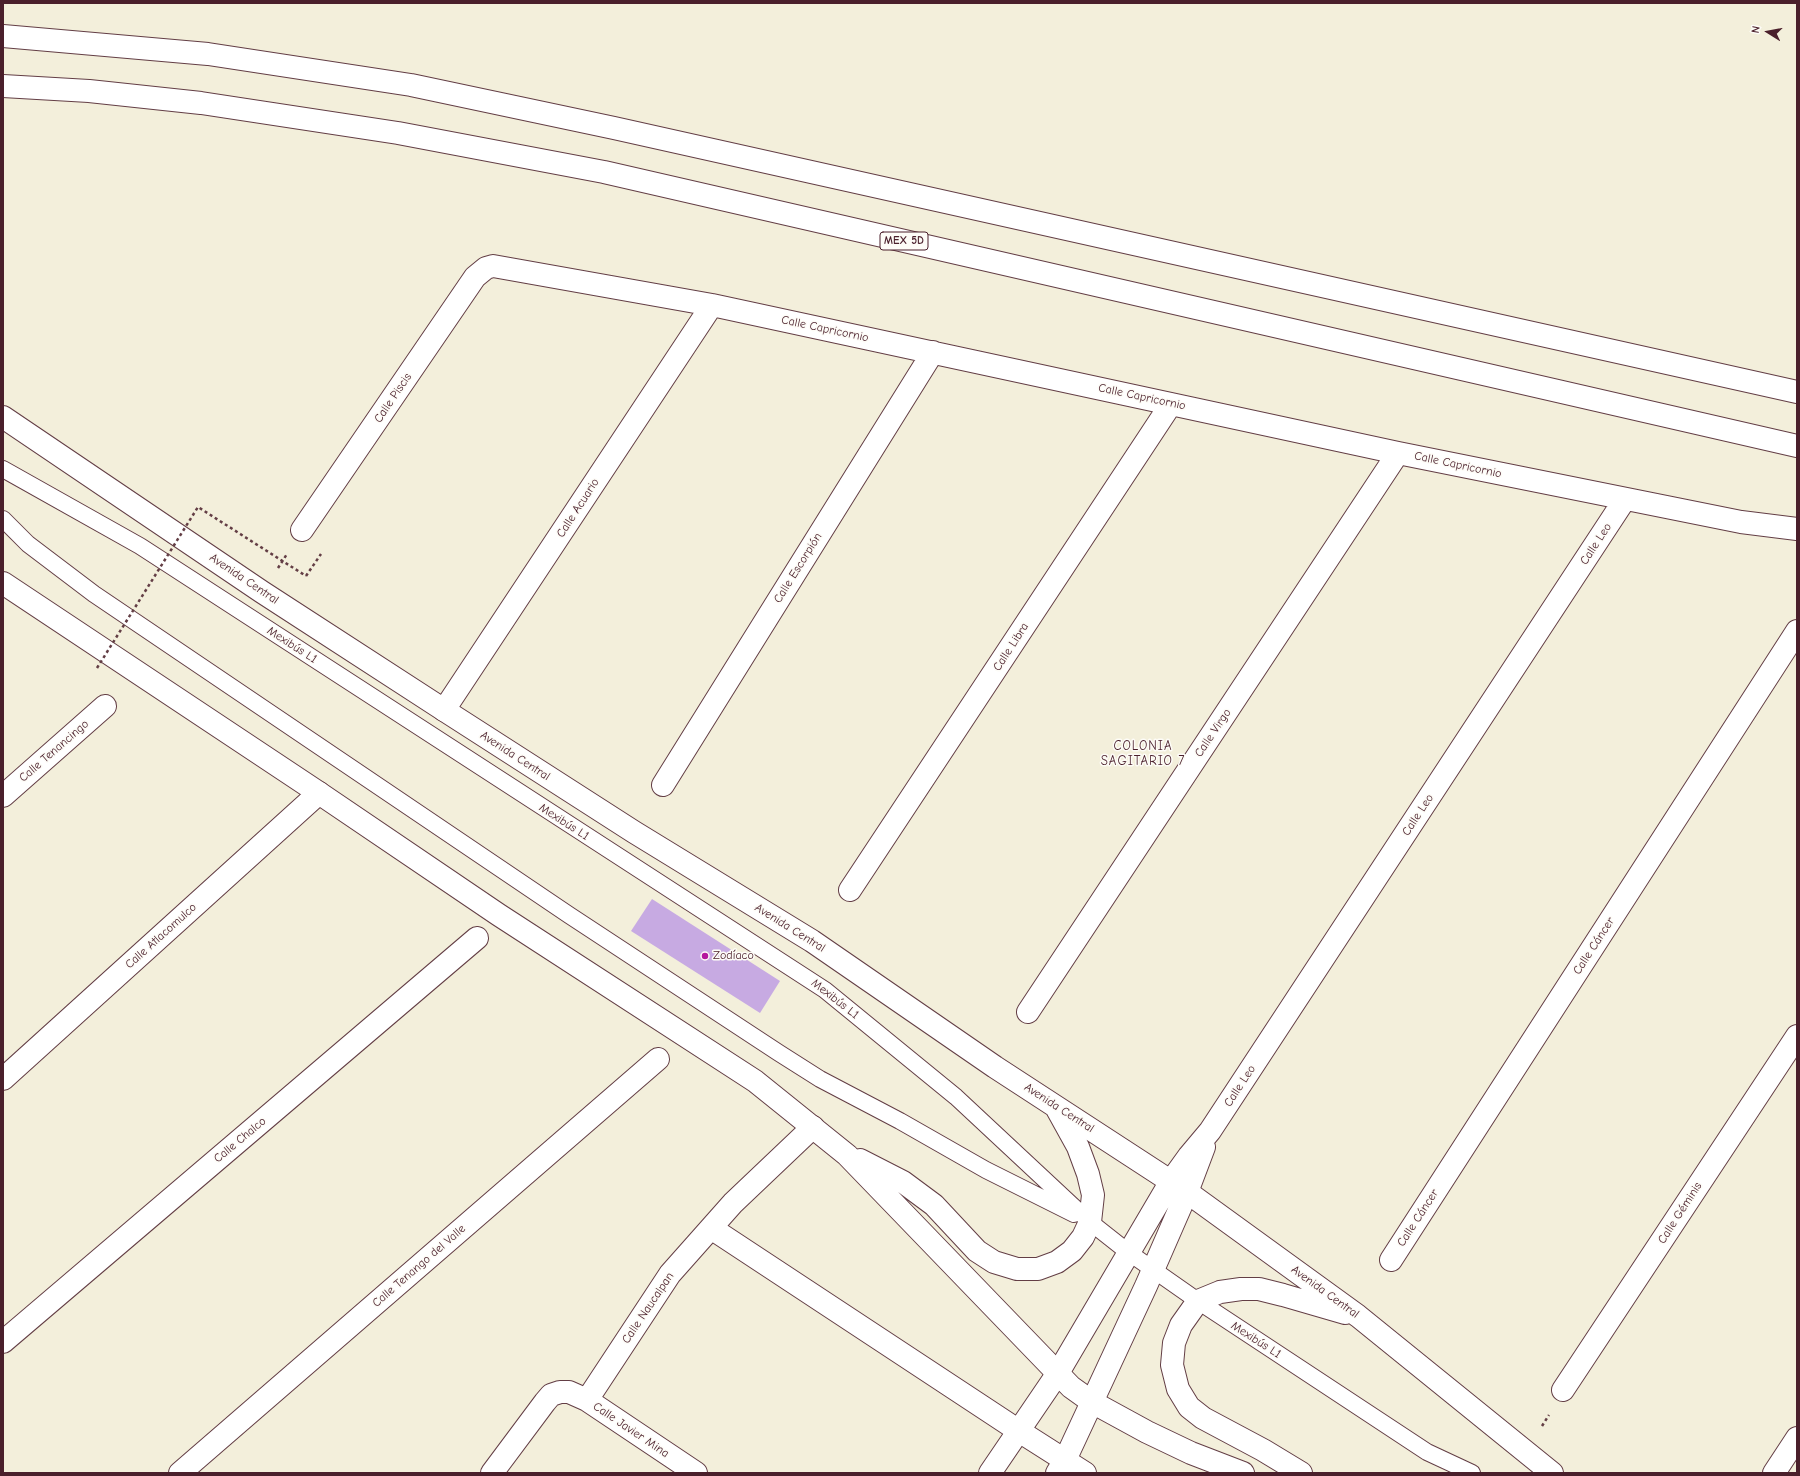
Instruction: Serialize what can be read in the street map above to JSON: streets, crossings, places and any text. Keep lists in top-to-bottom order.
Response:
{
  "streets": {
    "main road": [
      "MEX 5D",
      "Calle Capricornio",
      "Calle Piscis",
      "Calle Acuario",
      "Calle Leo",
      "Calle Escorpión",
      "Avenida Central",
      "Calle Libra",
      "Calle Virgo",
      "Calle Tenancingo",
      "Calle Atlacomulco",
      "Calle Cáncer",
      "Calle Chalco",
      "Calle Géminis",
      "Calle Tenango del Valle",
      "Calle Naucalpan",
      "Calle Javier Mina"
    ],
    "lane": ["Mexibús L1"]
  },
  "crossings": [
    ["Calle Capricornio", "Calle Piscis"],
    ["Calle Capricornio", "Calle Acuario"],
    ["Calle Capricornio", "Calle Leo"],
    ["Calle Capricornio", "Calle Escorpión"],
    ["Calle Capricornio", "Calle Libra"],
    ["Calle Capricornio", "Calle Virgo"],
    ["Calle Acuario", "Avenida Central"],
    ["Calle Leo", "Avenida Central"],
    ["Calle Naucalpan", "Calle Javier Mina"]
  ],
  "districts": ["COLONIA SAGITARIO 7"],
  "places": ["Zodíaco"],
  "north": "left"
}
